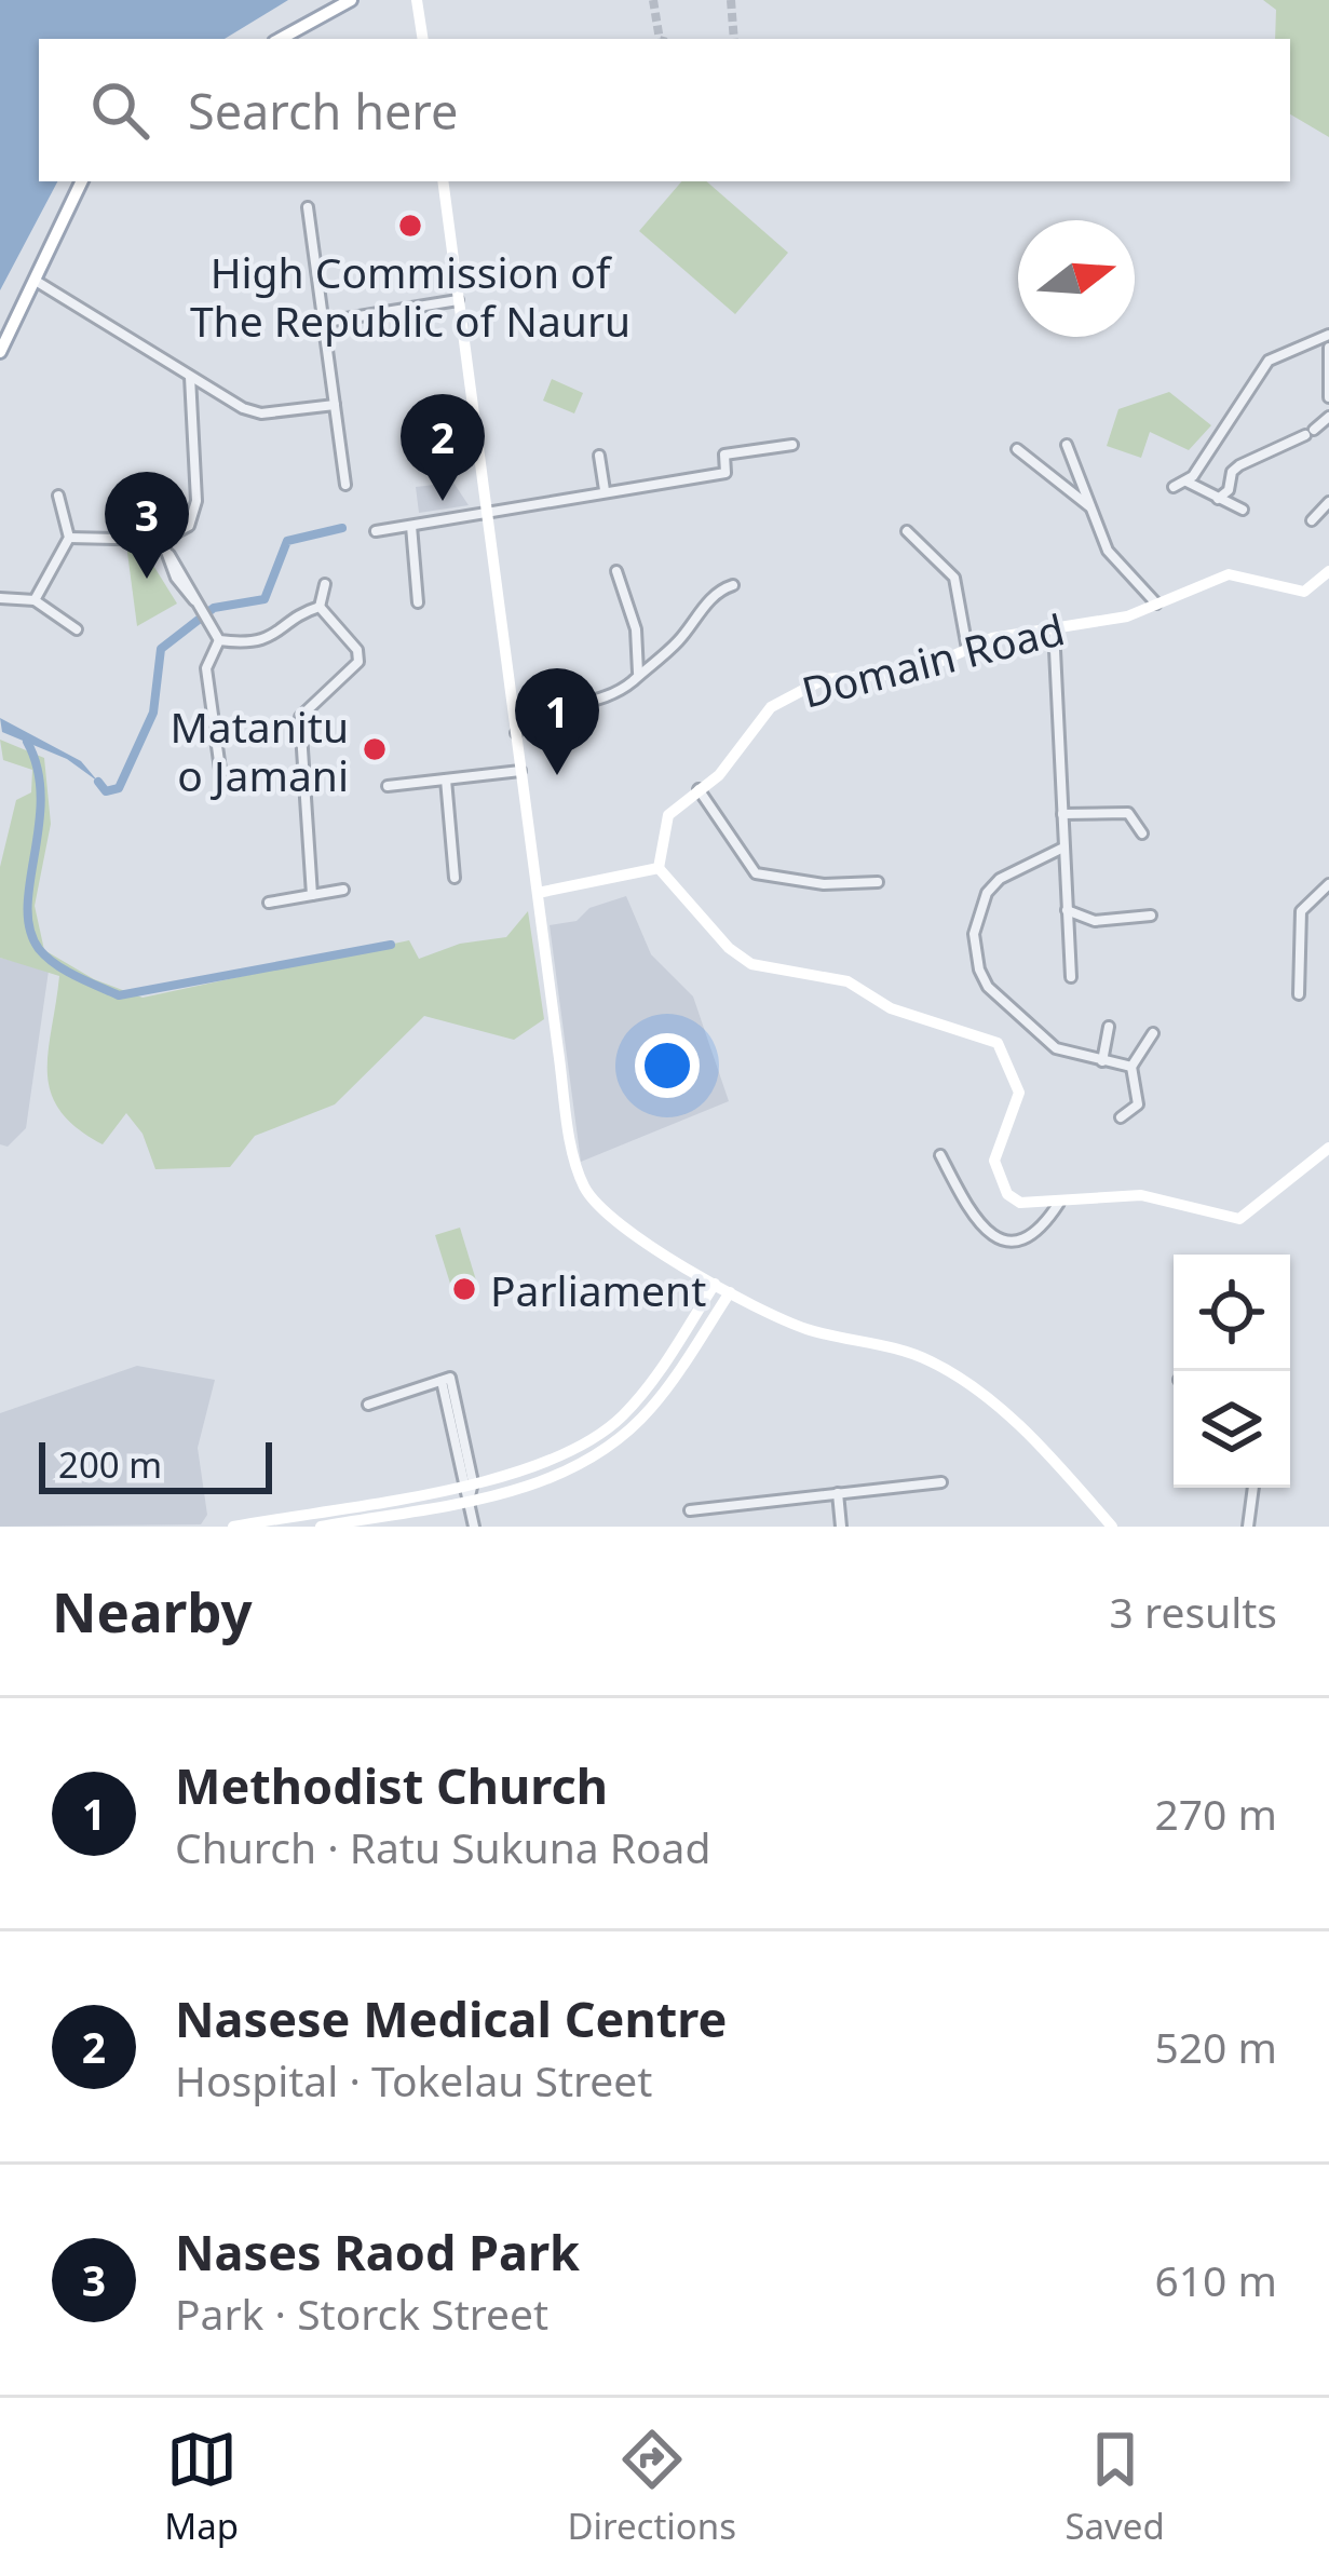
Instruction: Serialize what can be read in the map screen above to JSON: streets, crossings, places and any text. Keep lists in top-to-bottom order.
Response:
{
  "streets": {
    "main road": ["Domain Road"]
  },
  "places": ["High Commission of The Republic of Nauru", "Matanitu o Jamani", "Parliament"],
  "scale_bar": "200 m",
  "north": "right",
  "page": {
    "search": "Search here",
    "pins": ["2", "3", "1"],
    "scale": "200 m",
    "heading": ["Nearby", "3 results"],
    "list": [
      {
        "mark": "1",
        "name": "Methodist Church",
        "note": "Church · Ratu Sukuna Road",
        "value": "270 m"
      },
      {
        "mark": "2",
        "name": "Nasese Medical Centre",
        "note": "Hospital · Tokelau Street",
        "value": "520 m"
      },
      {
        "mark": "3",
        "name": "Nases Raod Park",
        "note": "Park · Storck Street",
        "value": "610 m"
      }
    ],
    "nav": ["Map", "Directions", "Saved"]
  }
}
